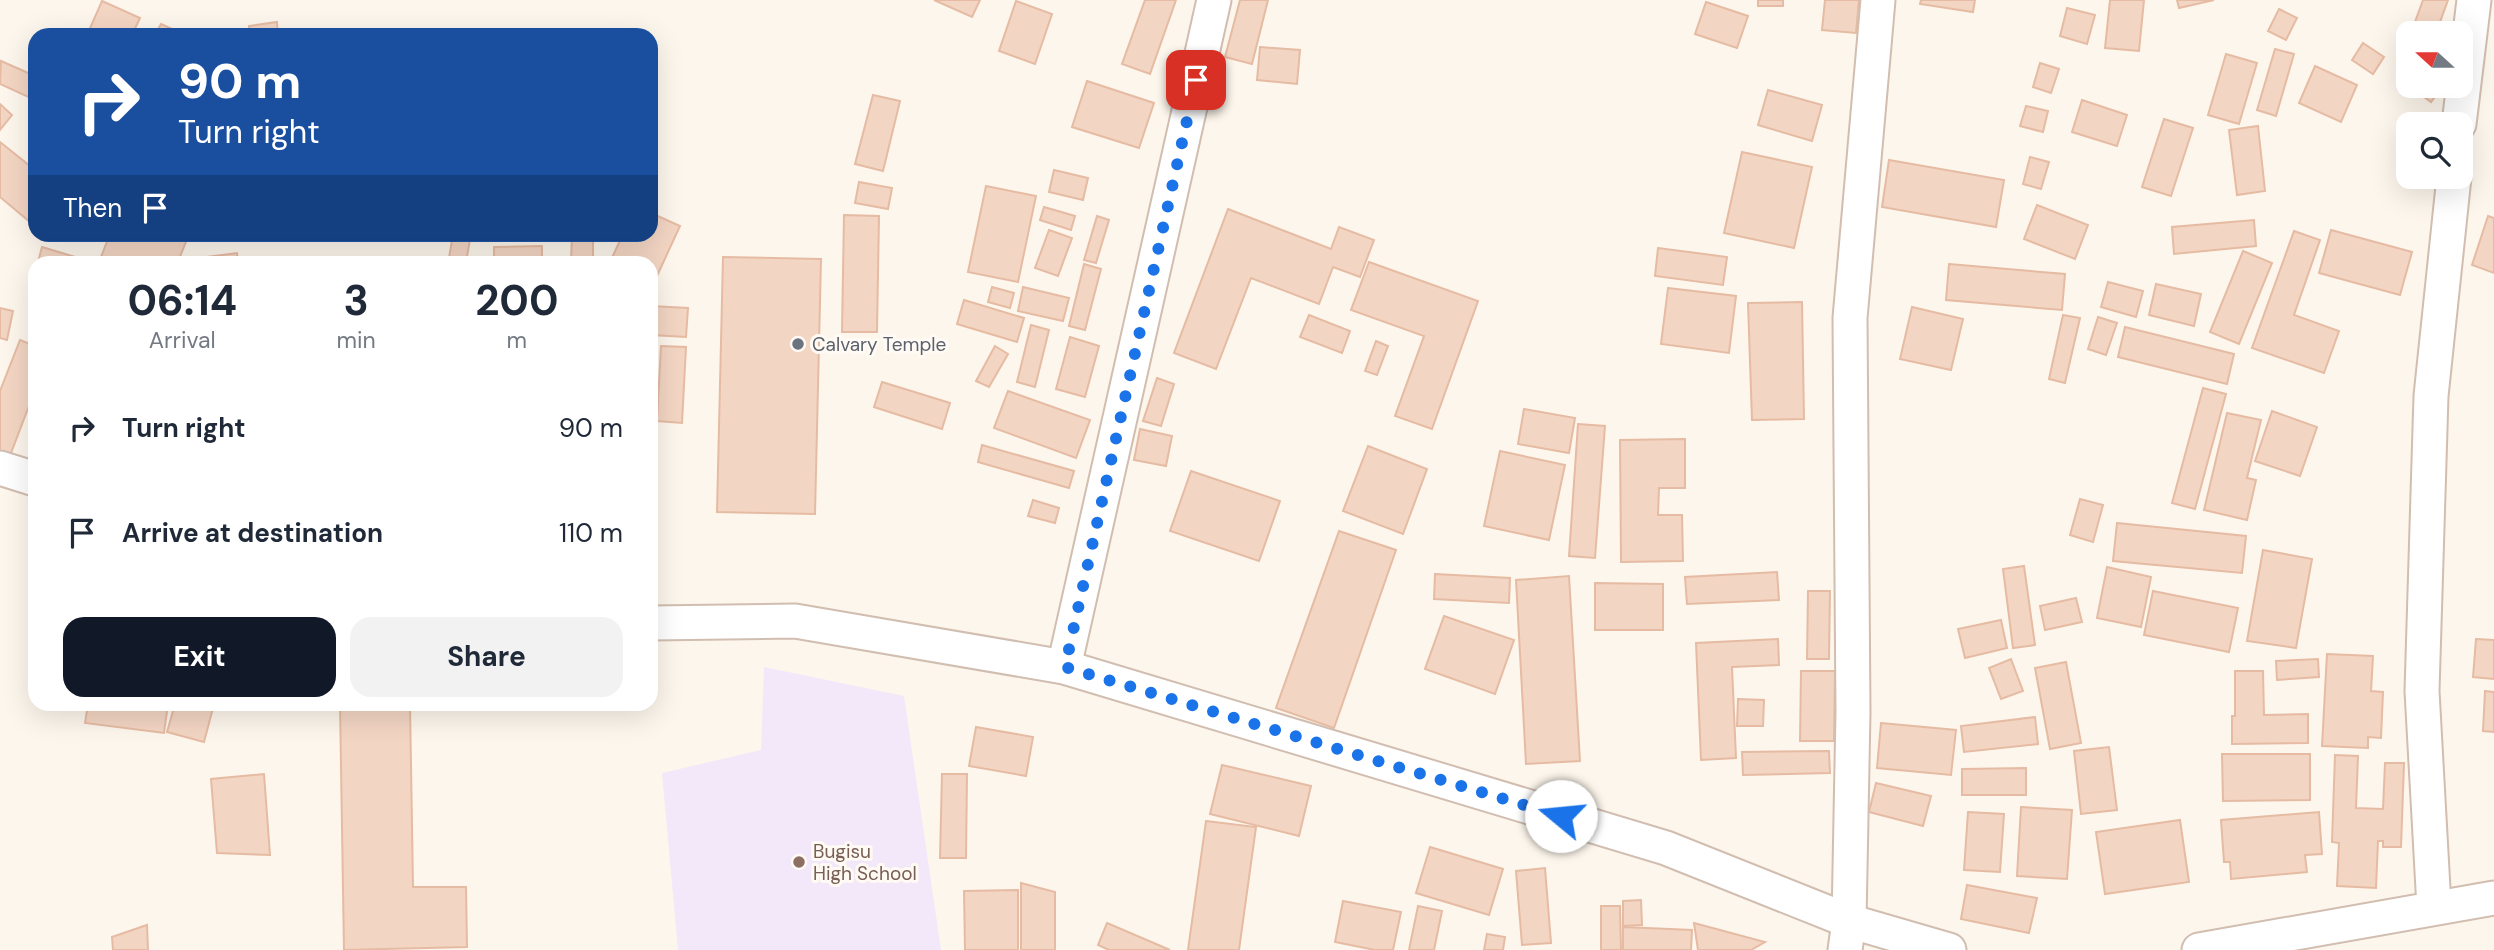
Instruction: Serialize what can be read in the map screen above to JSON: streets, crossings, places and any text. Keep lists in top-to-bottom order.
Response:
{
  "places": ["Calvary Temple", "Bugisu High School"],
  "north": "left",
  "page": {
    "turn": ["90 m", "Turn right"],
    "then": "Then",
    "eta": [
      "06:14",
      "Arrival",
      "3",
      "min",
      "200",
      "m"
    ],
    "list": [
      {
        "name": "Turn right",
        "value": "90 m"
      },
      {
        "name": "Arrive at destination",
        "value": "110 m"
      }
    ],
    "buttons": ["Exit", "Share"]
  }
}
